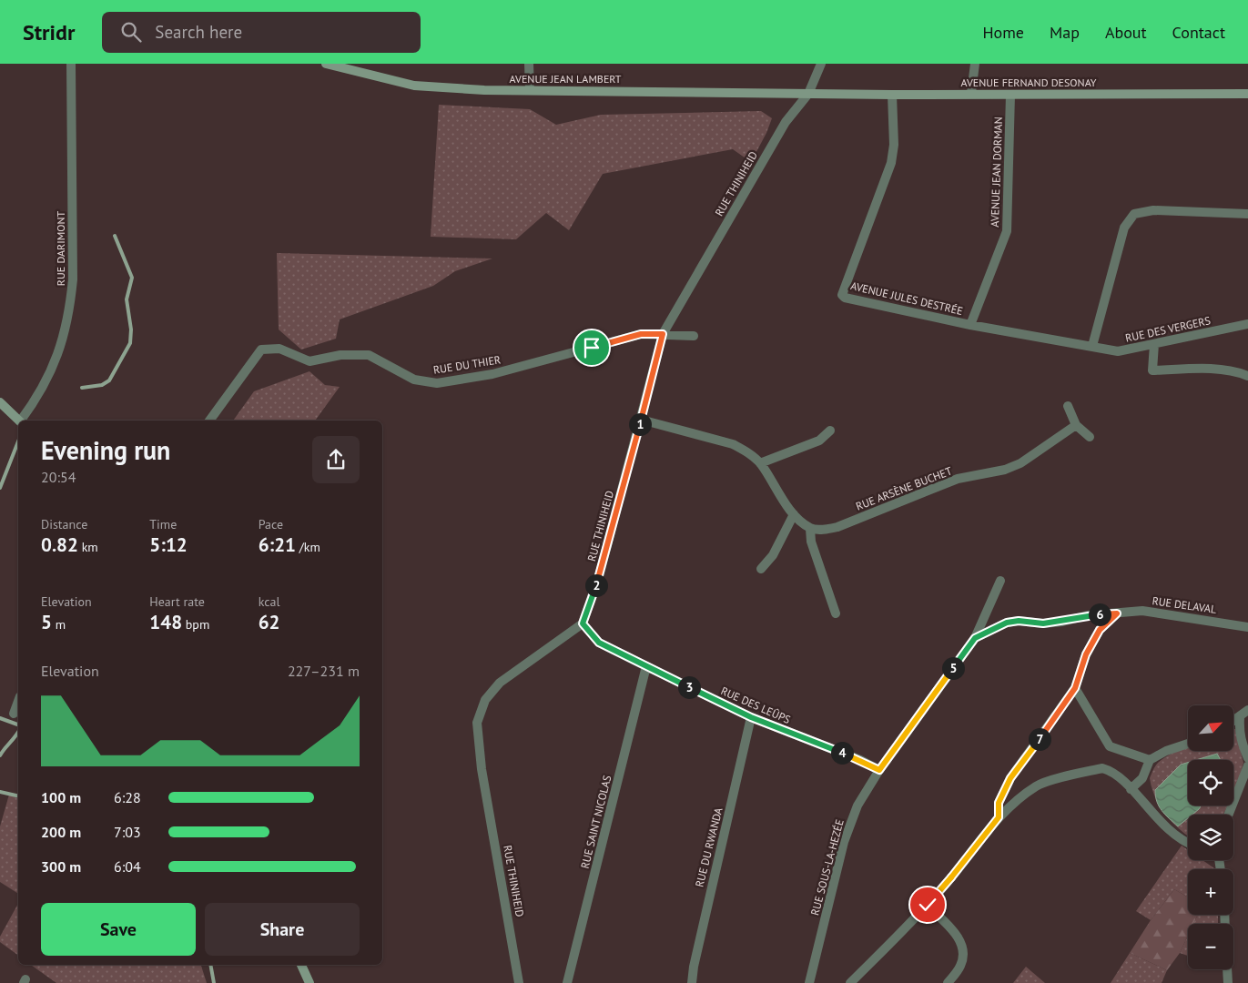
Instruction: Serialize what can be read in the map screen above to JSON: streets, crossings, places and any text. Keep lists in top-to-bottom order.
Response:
{
  "streets": {
    "main road": ["AVENUE JEAN LAMBERT", "AVENUE FERNAND DESONAY"],
    "street": [
      "AVENUE JEAN DORMAN",
      "RUE THINIHEID",
      "RUE DARIMONT",
      "AVENUE JULES DESTRÉE",
      "RUE DES VERGERS",
      "RUE DU THIER",
      "RUE ARSÈNE BUCHET",
      "RUE DELAVAL",
      "RUE DES LEÛPS",
      "RUE SAINT NICOLAS",
      "RUE DU RWANDA",
      "RUE SOUS-LA-HEZÉE"
    ]
  },
  "crossings": [
    ["AVENUE JEAN LAMBERT", "AVENUE FERNAND DESONAY"],
    ["AVENUE JEAN LAMBERT", "RUE THINIHEID"],
    ["AVENUE FERNAND DESONAY", "AVENUE JEAN DORMAN"],
    ["AVENUE FERNAND DESONAY", "RUE THINIHEID"],
    ["AVENUE FERNAND DESONAY", "AVENUE JULES DESTRÉE"],
    ["AVENUE JEAN DORMAN", "AVENUE JULES DESTRÉE"],
    ["RUE THINIHEID", "RUE DU THIER"],
    ["RUE THINIHEID", "RUE DES LEÛPS"],
    ["AVENUE JULES DESTRÉE", "RUE DES VERGERS"],
    ["RUE DELAVAL", "RUE SOUS-LA-HEZÉE"],
    ["RUE DES LEÛPS", "RUE SAINT NICOLAS"],
    ["RUE DES LEÛPS", "RUE DU RWANDA"],
    ["RUE DES LEÛPS", "RUE SOUS-LA-HEZÉE"]
  ],
  "north": "top right",
  "page": {
    "header": "Stridr",
    "search": "Search here",
    "nav": [
      "Home",
      "Map",
      "About",
      "Contact"
    ],
    "pins": [
      "1",
      "2",
      "6",
      "5",
      "3",
      "7",
      "4"
    ],
    "heading": ["Evening run", "20:54"],
    "stats": [
      ["Distance", "0.82 km"],
      ["Time", "5:12"],
      ["Pace", "6:21 /km"],
      ["Elevation", "5 m"],
      ["Heart rate", "148 bpm"],
      ["kcal", "62"]
    ],
    "chart": ["Elevation", "227–231 m"],
    "map_buttons": ["+", "−"],
    "list": [
      {
        "name": "100 m",
        "note": "6:28"
      },
      {
        "name": "200 m",
        "note": "7:03"
      },
      {
        "name": "300 m",
        "note": "6:04"
      }
    ],
    "buttons": ["Save", "Share"]
  }
}
